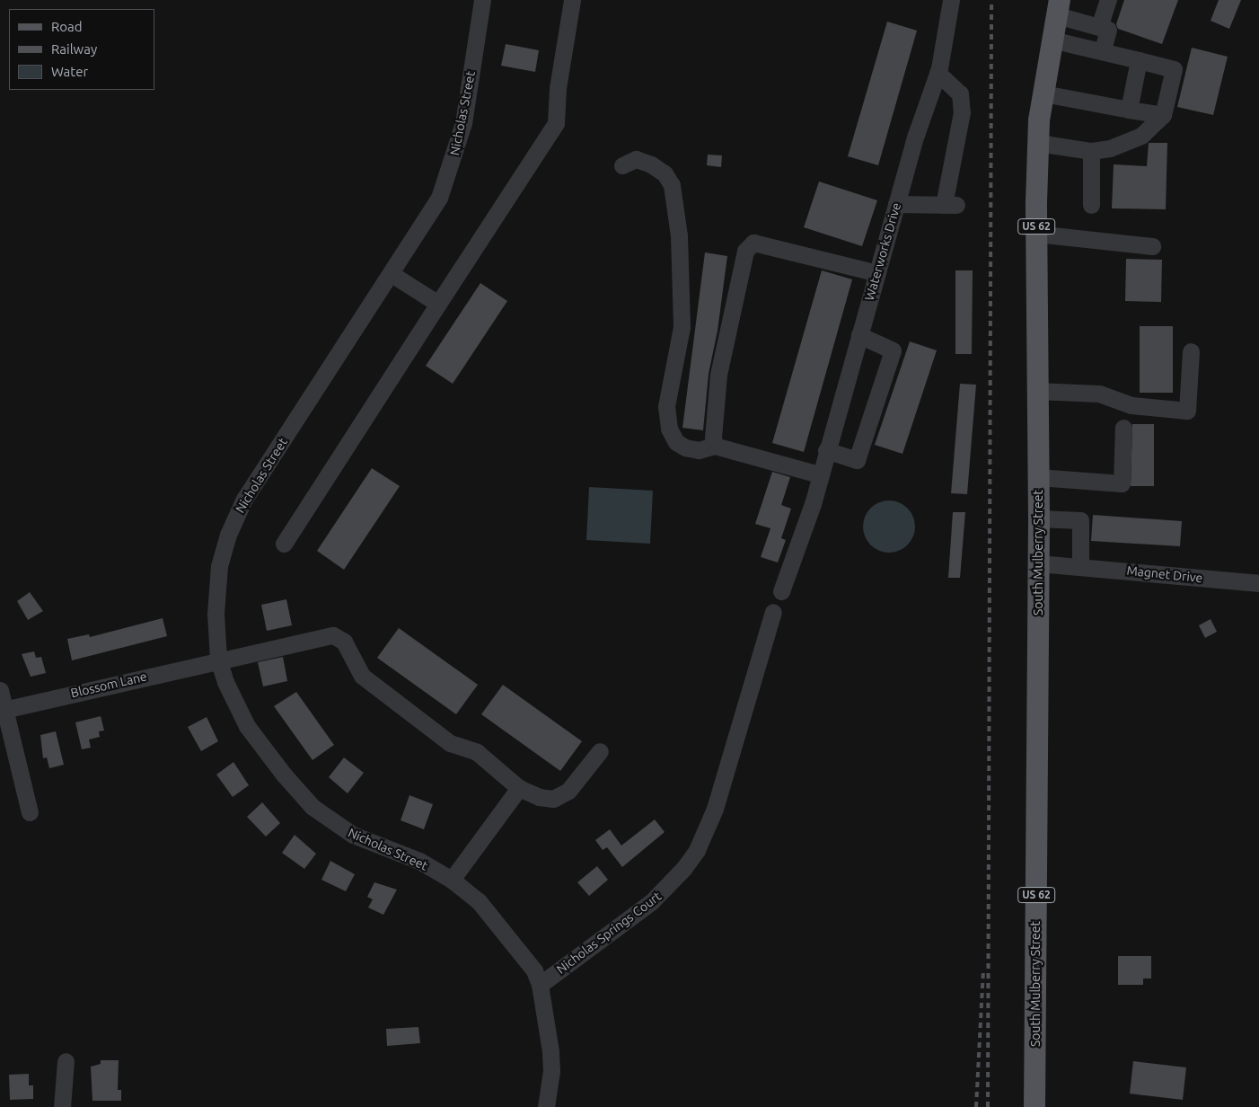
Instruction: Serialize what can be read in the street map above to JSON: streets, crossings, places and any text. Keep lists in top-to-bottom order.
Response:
{
  "streets": {
    "main road": ["US 62", "South Mulberry Street"],
    "street": [
      "Nicholas Street",
      "Waterworks Drive",
      "Magnet Drive",
      "Blossom Lane",
      "Nicholas Springs Court"
    ]
  },
  "crossings": [
    ["Nicholas Street", "Blossom Lane"],
    ["Nicholas Street", "Nicholas Springs Court"],
    ["South Mulberry Street", "Magnet Drive"]
  ],
  "legend": ["Road", "Railway", "Water"]
}
